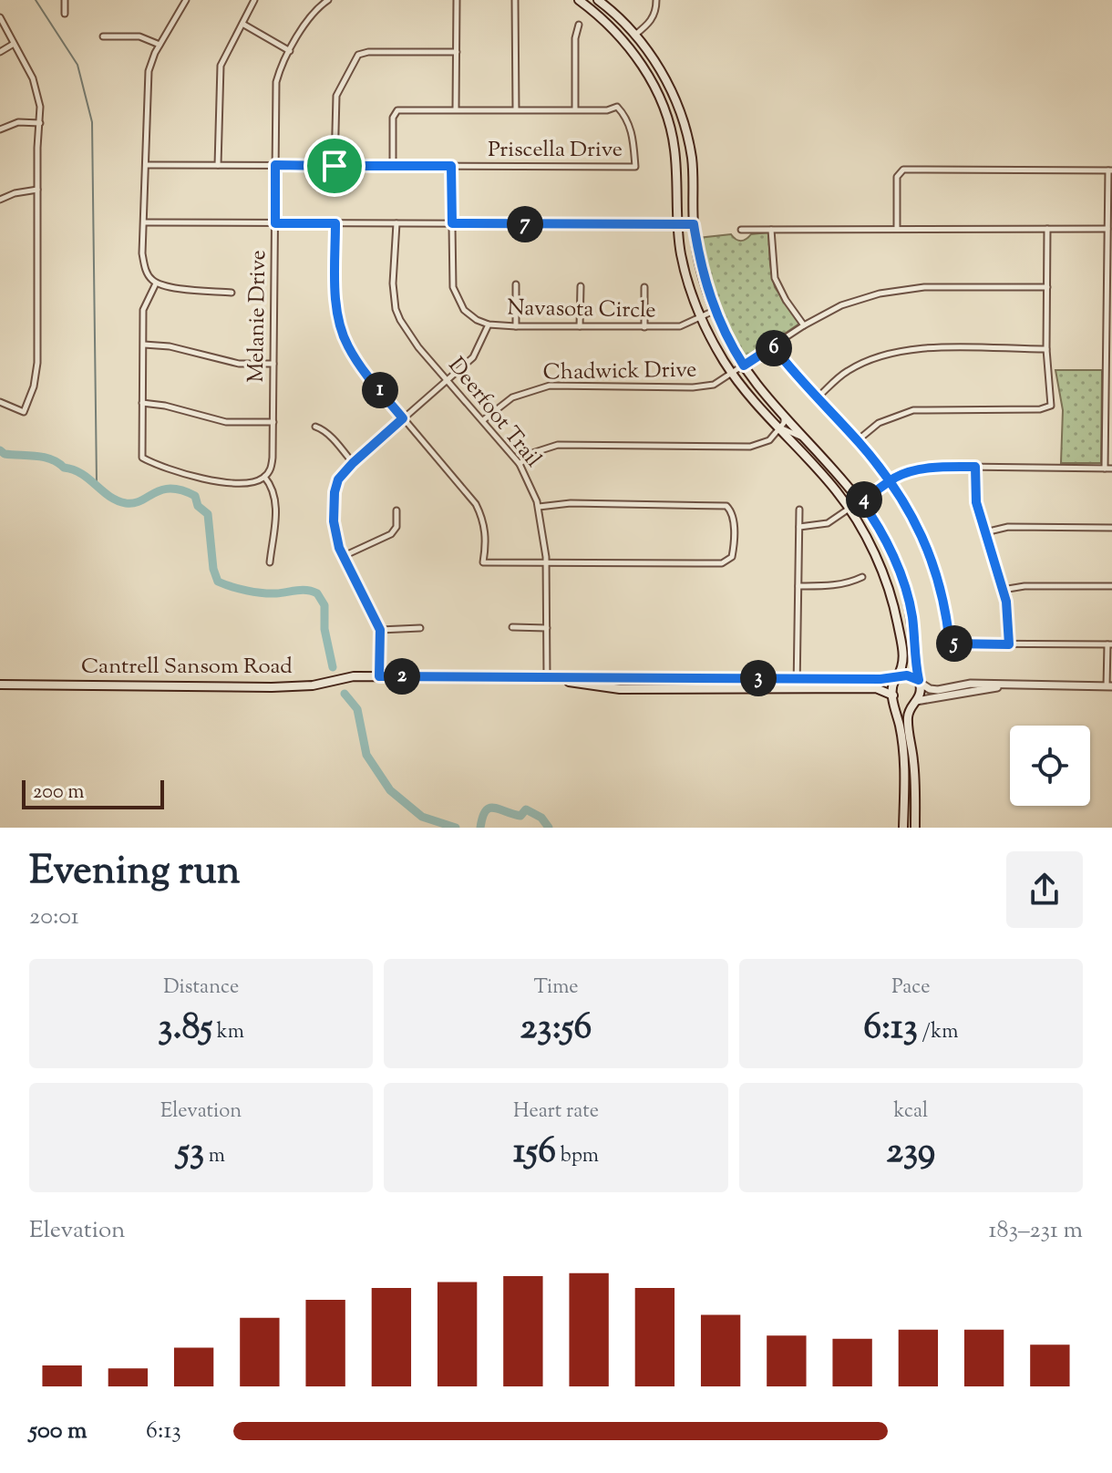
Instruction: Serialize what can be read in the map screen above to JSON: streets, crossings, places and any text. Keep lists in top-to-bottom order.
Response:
{
  "streets": {
    "main road": ["Cantrell Sansom Road"],
    "street": [
      "Priscella Drive",
      "Navasota Circle",
      "Melanie Drive",
      "Chadwick Drive",
      "Deerfoot Trail"
    ]
  },
  "crossings": [
    ["Priscella Drive", "Navasota Circle"],
    ["Priscella Drive", "Melanie Drive"],
    ["Chadwick Drive", "Deerfoot Trail"],
    ["Deerfoot Trail", "Cantrell Sansom Road"]
  ],
  "scale_bar": "200 m",
  "page": {
    "pins": [
      "7",
      "6",
      "1",
      "4",
      "5",
      "2",
      "3"
    ],
    "scale": "200 m",
    "heading": ["Evening run", "20:01"],
    "stats": [
      ["Distance", "3.85 km"],
      ["Time", "23:56"],
      ["Pace", "6:13 /km"],
      ["Elevation", "53 m"],
      ["Heart rate", "156 bpm"],
      ["kcal", "239"]
    ],
    "chart": ["Elevation", "183–231 m"],
    "list": [
      {
        "name": "500 m",
        "note": "6:13"
      }
    ]
  }
}
